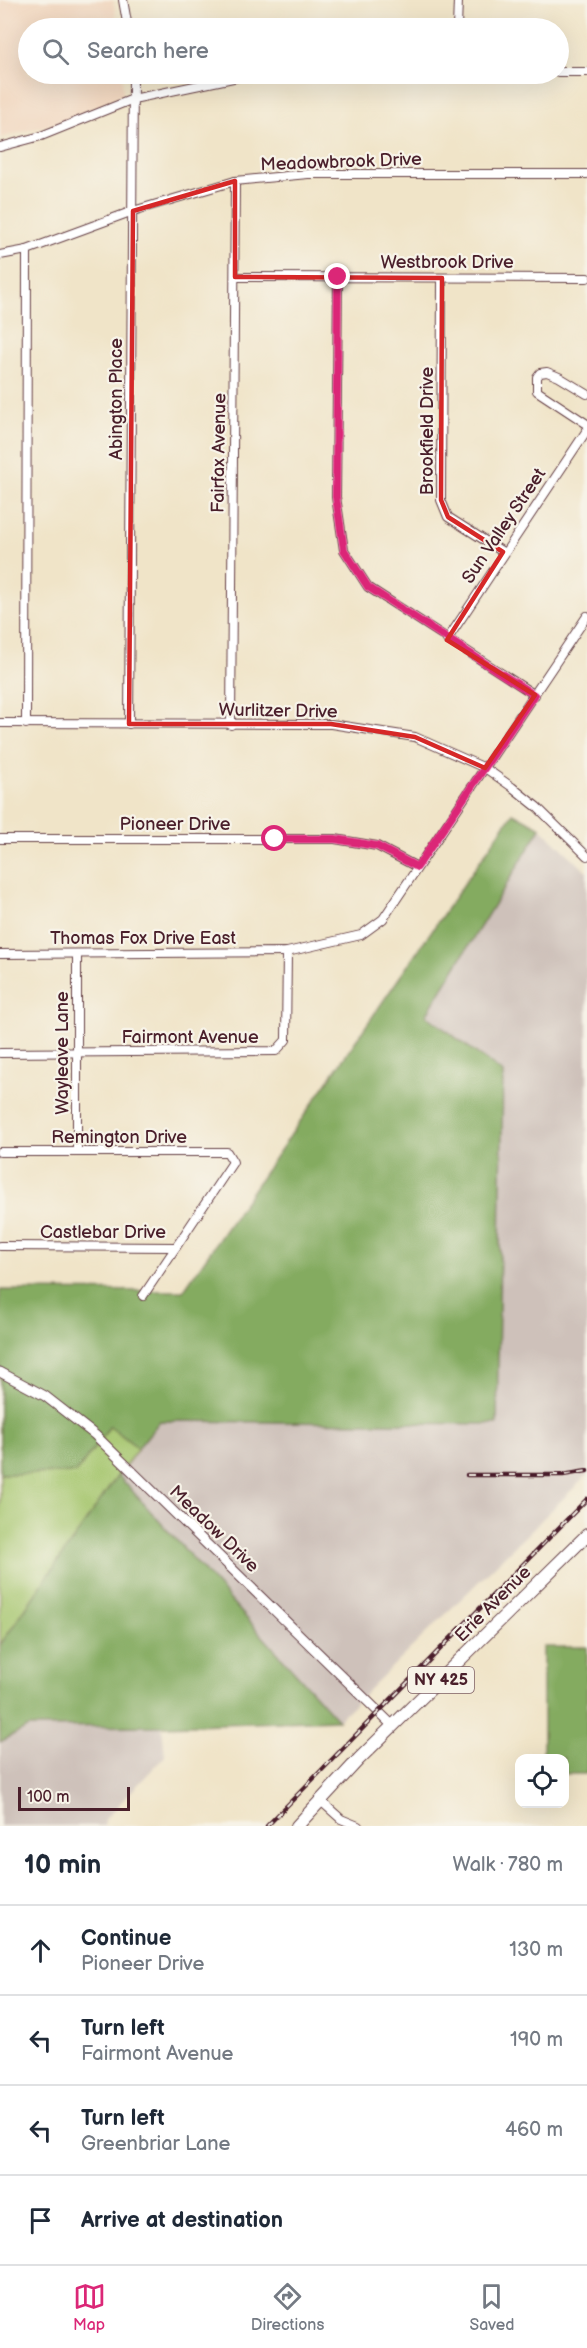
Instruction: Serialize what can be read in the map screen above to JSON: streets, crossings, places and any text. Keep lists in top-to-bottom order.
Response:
{
  "streets": {
    "main road": ["Erie Avenue", "NY 425"],
    "street": [
      "Meadowbrook Drive",
      "Westbrook Drive",
      "Abington Place",
      "Brookfield Drive",
      "Fairfax Avenue",
      "Sun Valley Street",
      "Wurlitzer Drive",
      "Pioneer Drive",
      "Thomas Fox Drive East",
      "Fairmont Avenue",
      "Wayleave Lane",
      "Remington Drive",
      "Castlebar Drive",
      "Meadow Drive"
    ]
  },
  "crossings": [
    ["Meadowbrook Drive", "Abington Place"],
    ["Meadowbrook Drive", "Fairfax Avenue"],
    ["Westbrook Drive", "Brookfield Drive"],
    ["Westbrook Drive", "Fairfax Avenue"],
    ["Abington Place", "Wurlitzer Drive"],
    ["Brookfield Drive", "Sun Valley Street"],
    ["Fairfax Avenue", "Wurlitzer Drive"],
    ["Thomas Fox Drive East", "Fairmont Avenue"],
    ["Thomas Fox Drive East", "Wayleave Lane"],
    ["Fairmont Avenue", "Wayleave Lane"],
    ["Wayleave Lane", "Remington Drive"],
    ["Remington Drive", "Castlebar Drive"],
    ["Meadow Drive", "Erie Avenue"]
  ],
  "scale_bar": "100 m",
  "page": {
    "search": "Search here",
    "scale": "100 m",
    "heading": ["10 min", "Walk · 780 m"],
    "list": [
      ["Continue", "Pioneer Drive", "130 m"],
      ["Turn left", "Fairmont Avenue", "190 m"],
      ["Turn left", "Greenbriar Lane", "460 m"],
      "Arrive at destination"
    ],
    "nav": ["Map", "Directions", "Saved"]
  }
}
